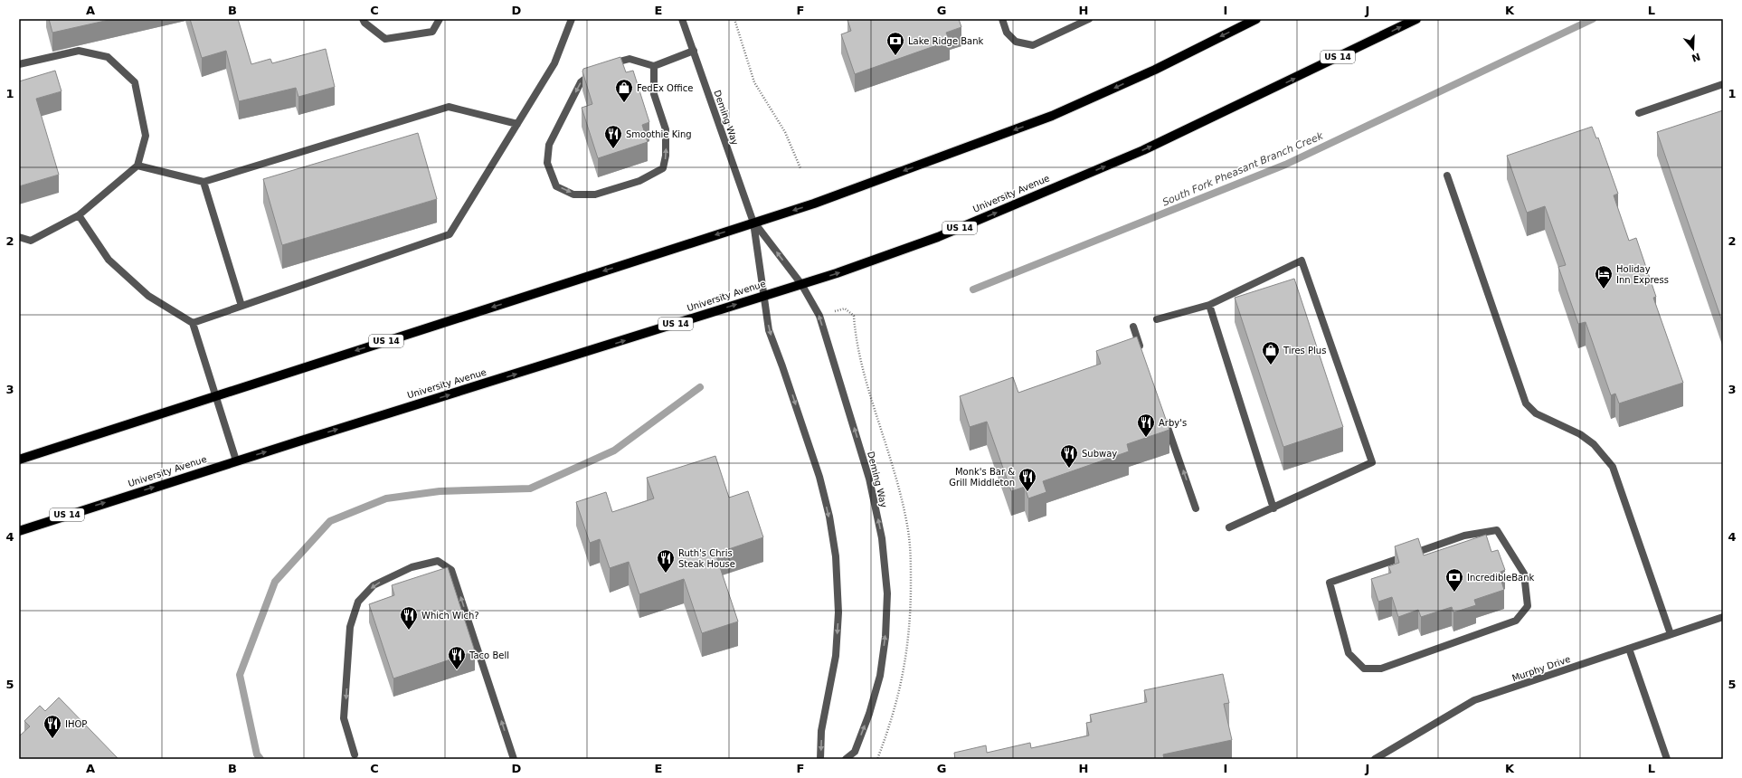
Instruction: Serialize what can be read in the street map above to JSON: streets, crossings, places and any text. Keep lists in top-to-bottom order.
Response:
{
  "streets": {
    "main road": ["US 14", "University Avenue"],
    "street": ["Deming Way", "Murphy Drive"]
  },
  "crossings": [
    ["US 14", "Deming Way"],
    ["Deming Way", "University Avenue"]
  ],
  "water": ["South Fork Pheasant Branch Creek"],
  "places": {
    "bank": ["Lake Ridge Bank", "IncredibleBank"],
    "shop": ["FedEx Office", "Tires Plus"],
    "restaurant": [
      "Smoothie King",
      "Arby's",
      "Subway",
      "Monk's Bar & Grill Middleton",
      "Ruth's Chris Steak House",
      "Which Wich?",
      "Taco Bell",
      "IHOP"
    ],
    "hotel": ["Holiday Inn Express"]
  },
  "north": "bottom",
  "grid": {
    "columns": [
      "A",
      "B",
      "C",
      "D",
      "E",
      "F",
      "G",
      "H",
      "I",
      "J",
      "K",
      "L"
    ],
    "rows": [
      "1",
      "2",
      "3",
      "4",
      "5"
    ]
  }
}
